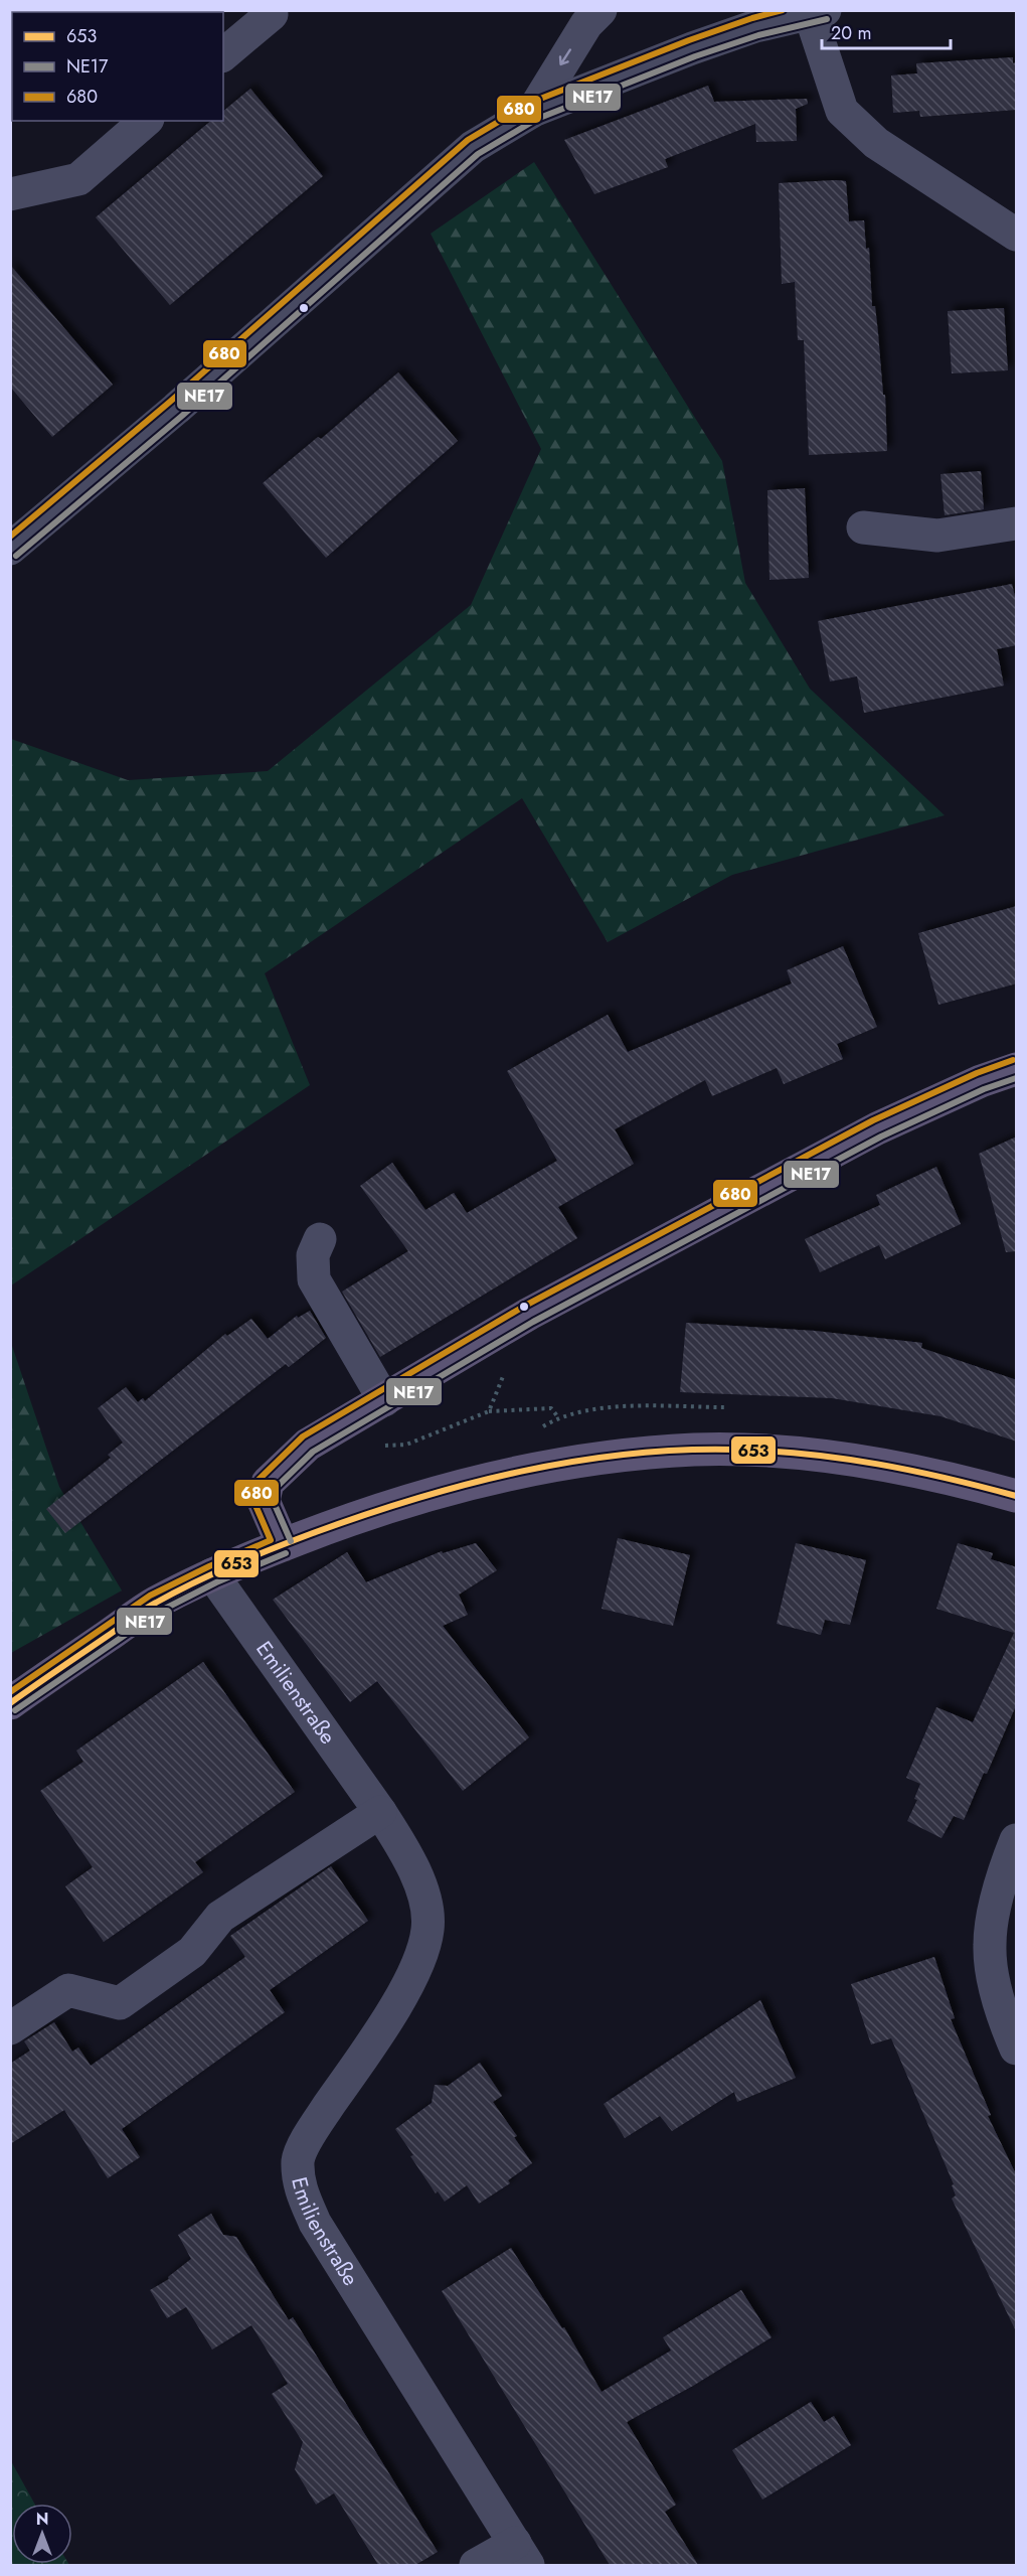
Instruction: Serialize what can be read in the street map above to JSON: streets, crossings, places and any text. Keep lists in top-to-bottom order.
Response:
{
  "streets": {
    "street": ["Emilienstraße"]
  },
  "lines": ["transit line 680", "transit line NE17", "transit line 653"],
  "legend": ["653", "NE17", "680"],
  "scale_bar": "20 m",
  "north": "top"
}
